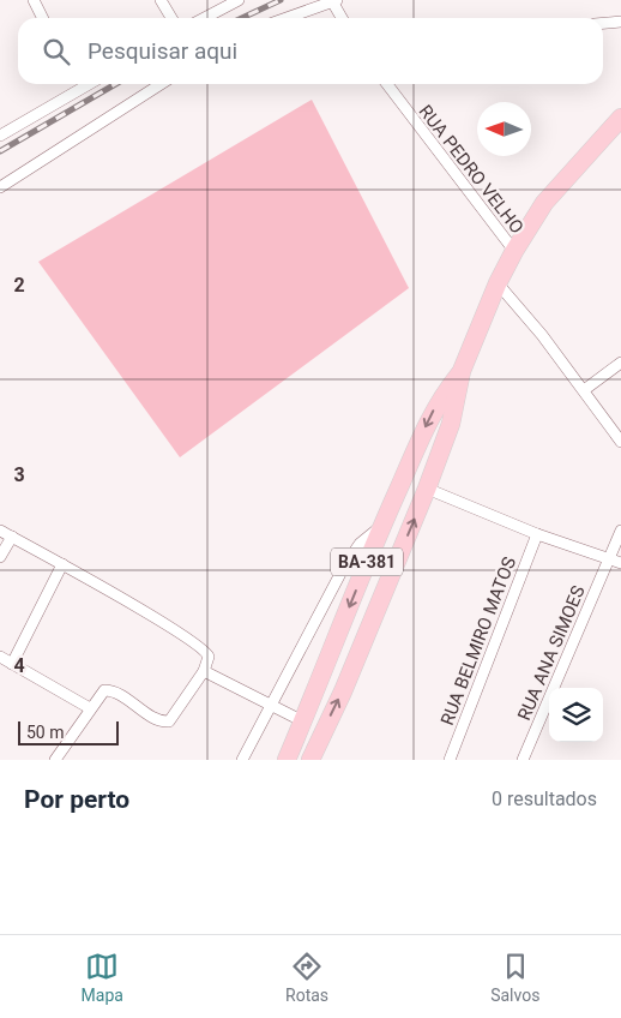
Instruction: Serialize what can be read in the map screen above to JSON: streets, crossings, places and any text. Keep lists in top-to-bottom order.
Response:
{
  "streets": {
    "main road": ["BA-381"],
    "street": ["RUA PEDRO VELHO", "RUA BELMIRO MATOS", "RUA ANA SIMOES"]
  },
  "crossings": [
    ["RUA PEDRO VELHO", "BA-381"]
  ],
  "scale_bar": "50 m",
  "north": "left",
  "page": {
    "search": "Pesquisar aqui",
    "scale": "50 m",
    "heading": ["Por perto", "0 resultados"],
    "nav": ["Mapa", "Rotas", "Salvos"]
  },
  "grid": {
    "rows": ["2", "3", "4"]
  }
}
